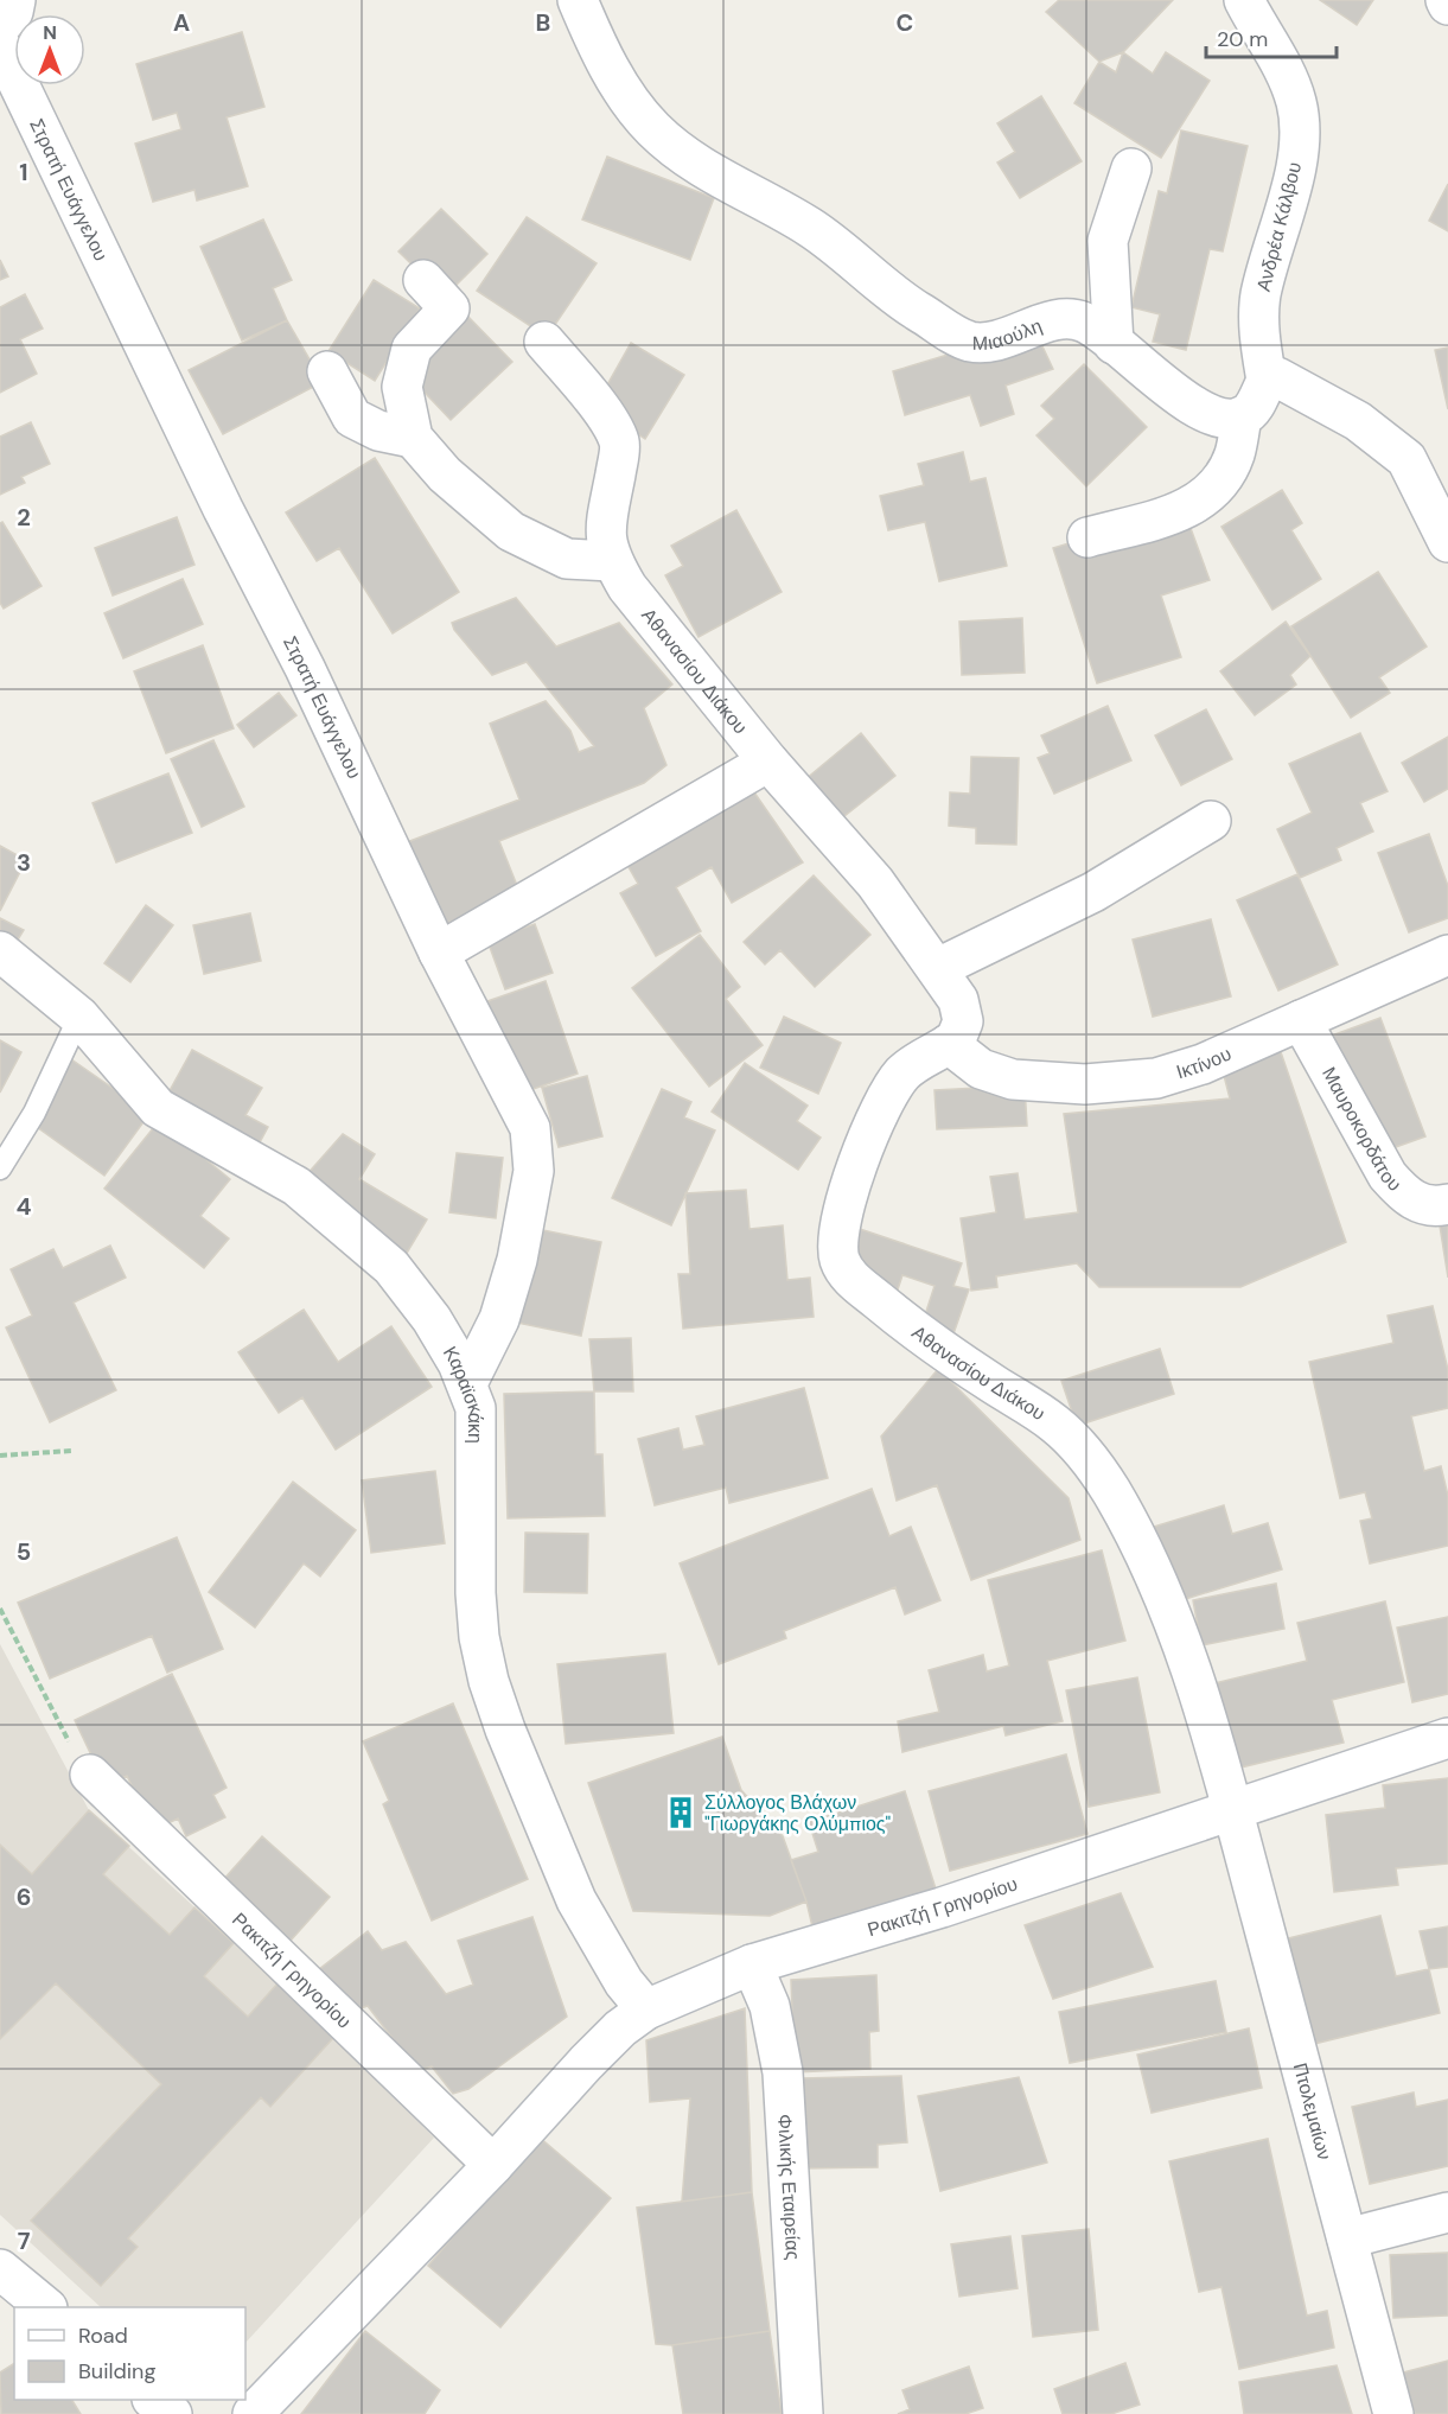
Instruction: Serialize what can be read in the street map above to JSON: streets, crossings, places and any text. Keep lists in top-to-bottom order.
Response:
{
  "streets": {
    "street": [
      "Στρατή Ευάγγελου",
      "Ανδρέα Κάλβου",
      "Μιαούλη",
      "Αθανασίου Διάκου",
      "Ικτίνου",
      "Μαυροκορδάτου",
      "Καραϊσκάκη",
      "Ρακιτζή Γρηγορίου",
      "Πτολεμαίων",
      "Φιλικής Εταιρείας"
    ]
  },
  "crossings": [
    ["Στρατή Ευάγγελου", "Καραϊσκάκη"],
    ["Αθανασίου Διάκου", "Ικτίνου"],
    ["Αθανασίου Διάκου", "Ρακιτζή Γρηγορίου"],
    ["Αθανασίου Διάκου", "Πτολεμαίων"],
    ["Ικτίνου", "Μαυροκορδάτου"],
    ["Καραϊσκάκη", "Ρακιτζή Γρηγορίου"],
    ["Ρακιτζή Γρηγορίου", "Πτολεμαίων"],
    ["Ρακιτζή Γρηγορίου", "Φιλικής Εταιρείας"]
  ],
  "places": {
    "building": ["Σύλλογος Βλάχων \"Γιωργάκης Ολύμπιος\""]
  },
  "legend": ["Road", "Building"],
  "scale_bar": "20 m",
  "north": "top",
  "grid": {
    "columns": ["A", "B", "C"],
    "rows": [
      "1",
      "2",
      "3",
      "4",
      "5",
      "6",
      "7"
    ]
  }
}
